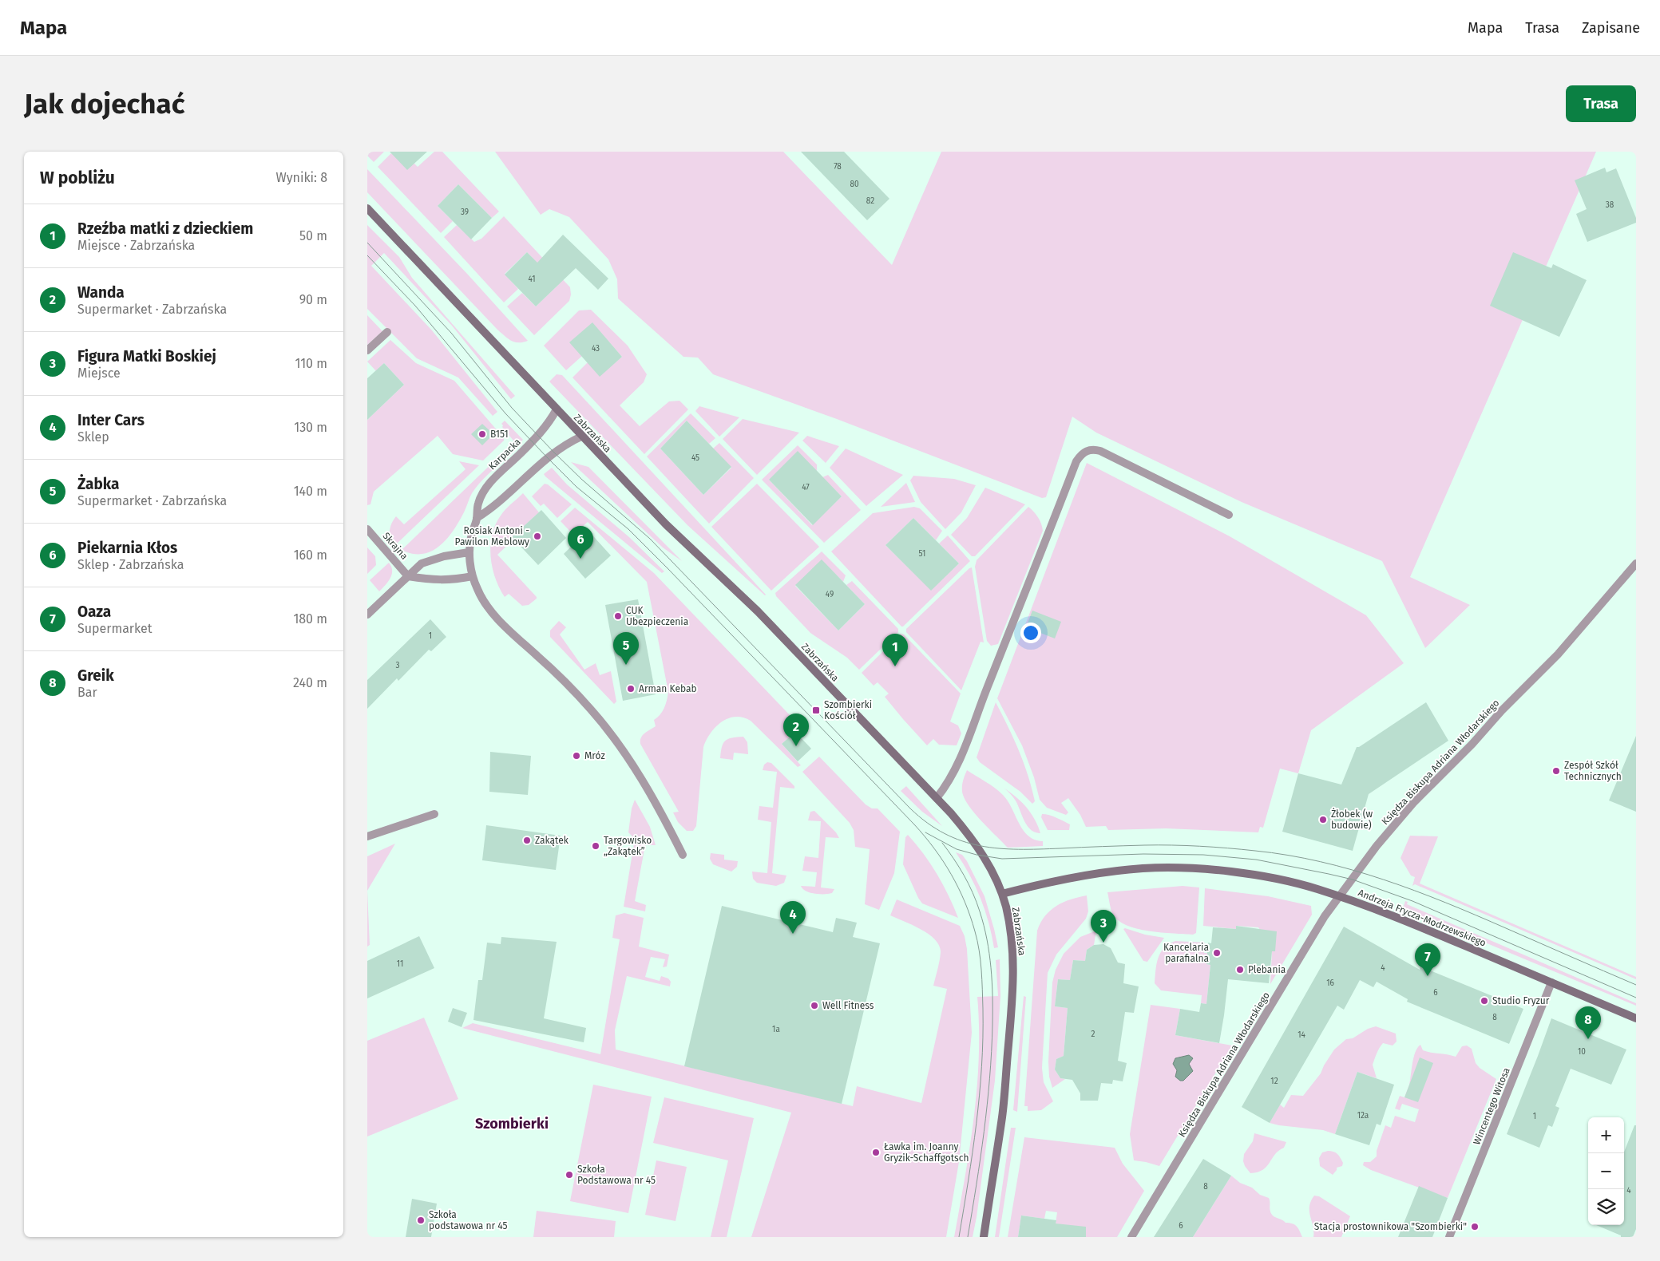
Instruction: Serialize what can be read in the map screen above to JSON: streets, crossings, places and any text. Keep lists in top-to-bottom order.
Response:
{
  "streets": {
    "main road": ["Zabrzańska", "Andrzeja Frycza-Modrzewskiego"],
    "street": [
      "Karpacka",
      "Skrajna",
      "Księdza Biskupa Adriana Włodarskiego",
      "Wincentego Witosa"
    ]
  },
  "crossings": [
    ["Zabrzańska", "Karpacka"],
    ["Zabrzańska", "Andrzeja Frycza-Modrzewskiego"],
    ["Księdza Biskupa Adriana Włodarskiego", "Andrzeja Frycza-Modrzewskiego"],
    ["Andrzeja Frycza-Modrzewskiego", "Wincentego Witosa"]
  ],
  "districts": ["Szombierki"],
  "places": {
    "other": [
      "B151",
      "Rosiak Antoni - Pawilon Meblowy",
      "CUK Ubezpieczenia",
      "Arman Kebab",
      "Mróz",
      "Zespół Szkół Technicznych",
      "Żłobek (w budowie)",
      "Zakątek",
      "Targowisko „Zakątek”",
      "Kancelaria parafialna",
      "Plebania",
      "Studio Fryzur",
      "Well Fitness",
      "Ławka im. Joanny Gryzik-Schaffgotsch",
      "Szkoła Podstawowa nr 45",
      "Szkoła podstawowa nr 45",
      "Stacja prostownikowa \"Szombierki\""
    ],
    "transit": ["Szombierki Kościół"]
  },
  "house_numbers": [
    "78",
    "80",
    "82",
    "38",
    "39",
    "41",
    "43",
    "45",
    "47",
    "51",
    "49",
    "1",
    "3",
    "11",
    "4",
    "16",
    "6",
    "8",
    "1a",
    "2",
    "14",
    "10",
    "12",
    "12a",
    "1",
    "8",
    "4",
    "6"
  ],
  "page": {
    "header": "Mapa",
    "nav": ["Mapa", "Trasa", "Zapisane"],
    "buttons": "Trasa",
    "title": "Jak dojechać",
    "heading": ["W pobliżu", "Wyniki: 8"],
    "list": [
      {
        "mark": "1",
        "name": "Rzeźba matki z dzieckiem",
        "note": "Miejsce · Zabrzańska",
        "value": "50 m"
      },
      {
        "mark": "2",
        "name": "Wanda",
        "note": "Supermarket · Zabrzańska",
        "value": "90 m"
      },
      {
        "mark": "3",
        "name": "Figura Matki Boskiej",
        "note": "Miejsce",
        "value": "110 m"
      },
      {
        "mark": "4",
        "name": "Inter Cars",
        "note": "Sklep",
        "value": "130 m"
      },
      {
        "mark": "5",
        "name": "Żabka",
        "note": "Supermarket · Zabrzańska",
        "value": "140 m"
      },
      {
        "mark": "6",
        "name": "Piekarnia Kłos",
        "note": "Sklep · Zabrzańska",
        "value": "160 m"
      },
      {
        "mark": "7",
        "name": "Oaza",
        "note": "Supermarket",
        "value": "180 m"
      },
      {
        "mark": "8",
        "name": "Greik",
        "note": "Bar",
        "value": "240 m"
      }
    ],
    "pins": [
      "6",
      "5",
      "1",
      "2",
      "4",
      "3",
      "7",
      "8"
    ],
    "map_buttons": ["+", "−"]
  }
}
